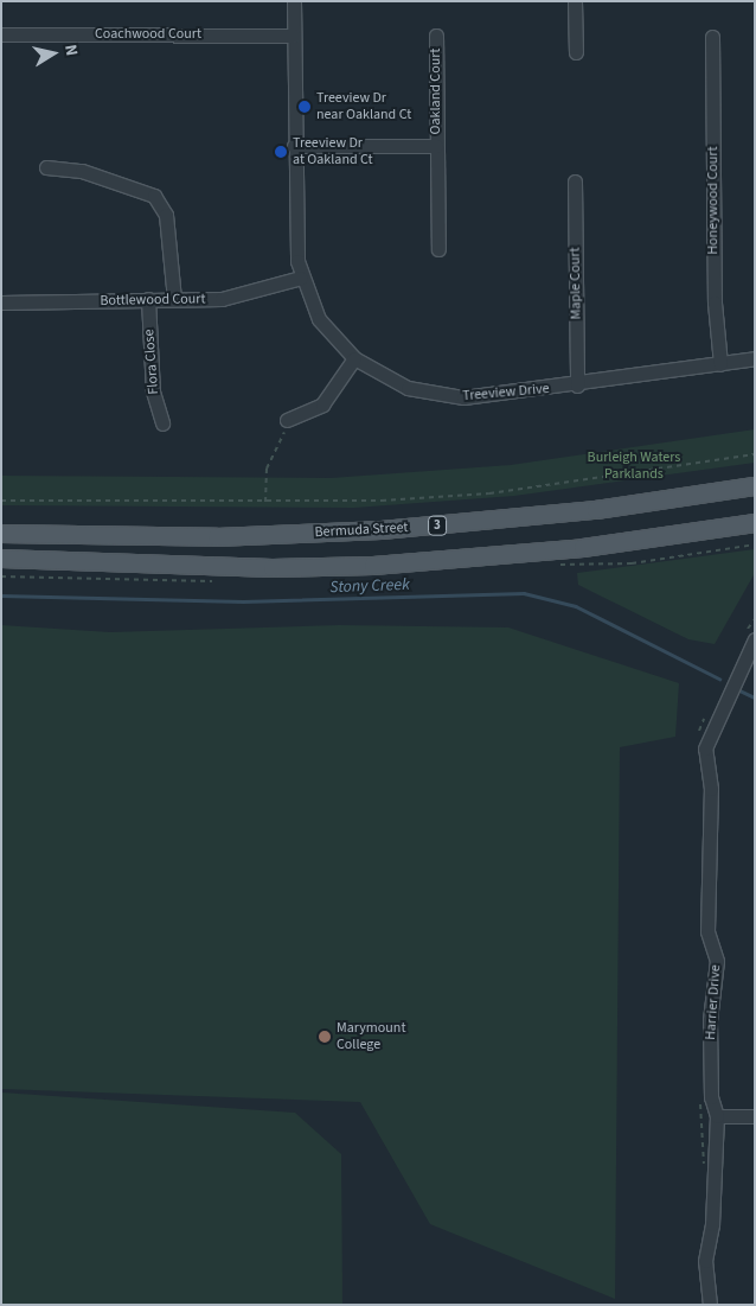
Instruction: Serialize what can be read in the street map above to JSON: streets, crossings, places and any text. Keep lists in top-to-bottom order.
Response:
{
  "streets": {
    "main road": ["3", "Bermuda Street"],
    "street": [
      "Coachwood Court",
      "Oakland Court",
      "Honeywood Court",
      "Maple Court",
      "Bottlewood Court",
      "Flora Close",
      "Treeview Drive",
      "Harrier Drive"
    ]
  },
  "crossings": [
    ["Coachwood Court", "Treeview Drive"],
    ["Oakland Court", "Treeview Drive"],
    ["Honeywood Court", "Treeview Drive"],
    ["Maple Court", "Treeview Drive"],
    ["Bottlewood Court", "Flora Close"],
    ["Bottlewood Court", "Treeview Drive"]
  ],
  "water": ["Stony Creek"],
  "parks": ["Burleigh Waters Parklands"],
  "places": ["Treeview Dr near Oakland Ct", "Treeview Dr at Oakland Ct", "Marymount College"],
  "north": "right"
}
